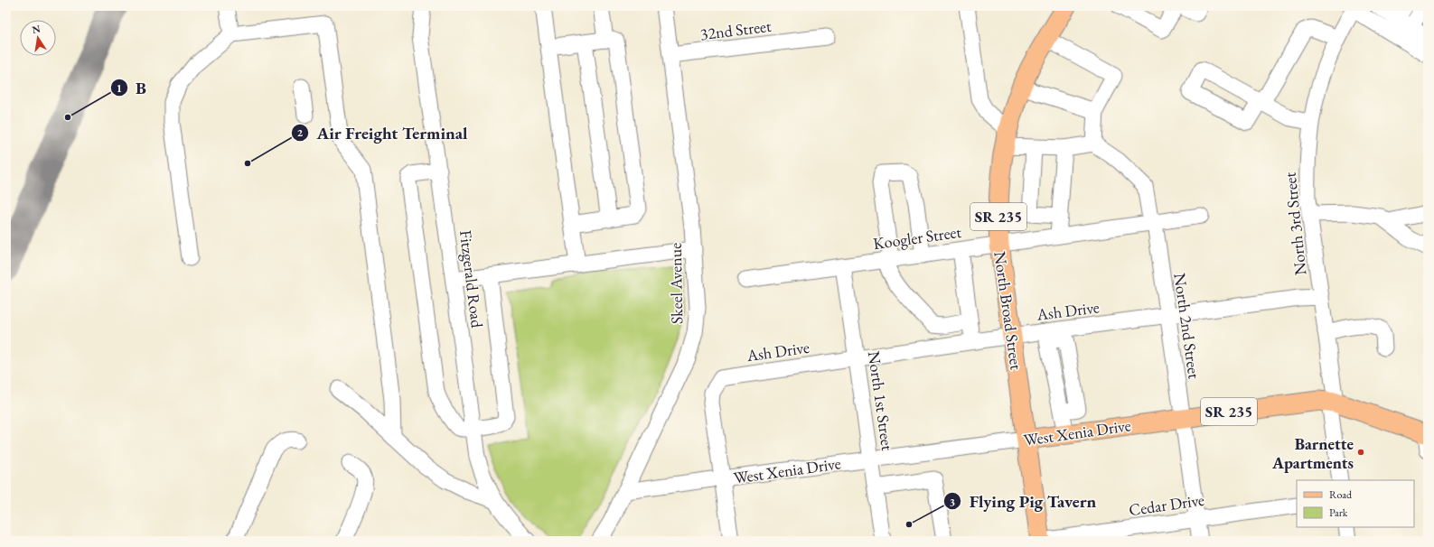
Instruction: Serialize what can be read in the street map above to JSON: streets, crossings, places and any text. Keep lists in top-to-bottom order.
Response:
{
  "streets": {
    "main road": ["SR 235", "North Broad Street", "West Xenia Drive"],
    "street": [
      "32nd Street",
      "North 3rd Street",
      "Koogler Street",
      "Fitzgerald Road",
      "Skeel Avenue",
      "Ash Drive",
      "North 2nd Street",
      "North 1st Street",
      "Cedar Drive"
    ]
  },
  "crossings": [
    ["32nd Street", "Skeel Avenue"],
    ["North 3rd Street", "Ash Drive"],
    ["North 3rd Street", "West Xenia Drive"],
    ["Koogler Street", "North Broad Street"],
    ["Koogler Street", "North 2nd Street"],
    ["Koogler Street", "North 1st Street"],
    ["Skeel Avenue", "West Xenia Drive"],
    ["North Broad Street", "Ash Drive"],
    ["North Broad Street", "West Xenia Drive"],
    ["North Broad Street", "Cedar Drive"],
    ["Ash Drive", "North 2nd Street"],
    ["Ash Drive", "North 1st Street"],
    ["Ash Drive", "West Xenia Drive"],
    ["North 2nd Street", "West Xenia Drive"],
    ["North 2nd Street", "Cedar Drive"],
    ["North 1st Street", "West Xenia Drive"]
  ],
  "places": [
    "B",
    "Air Freight Terminal",
    "Barnette Apartments",
    "Flying Pig Tavern"
  ],
  "legend": ["Road", "Park"],
  "north": "top"
}
